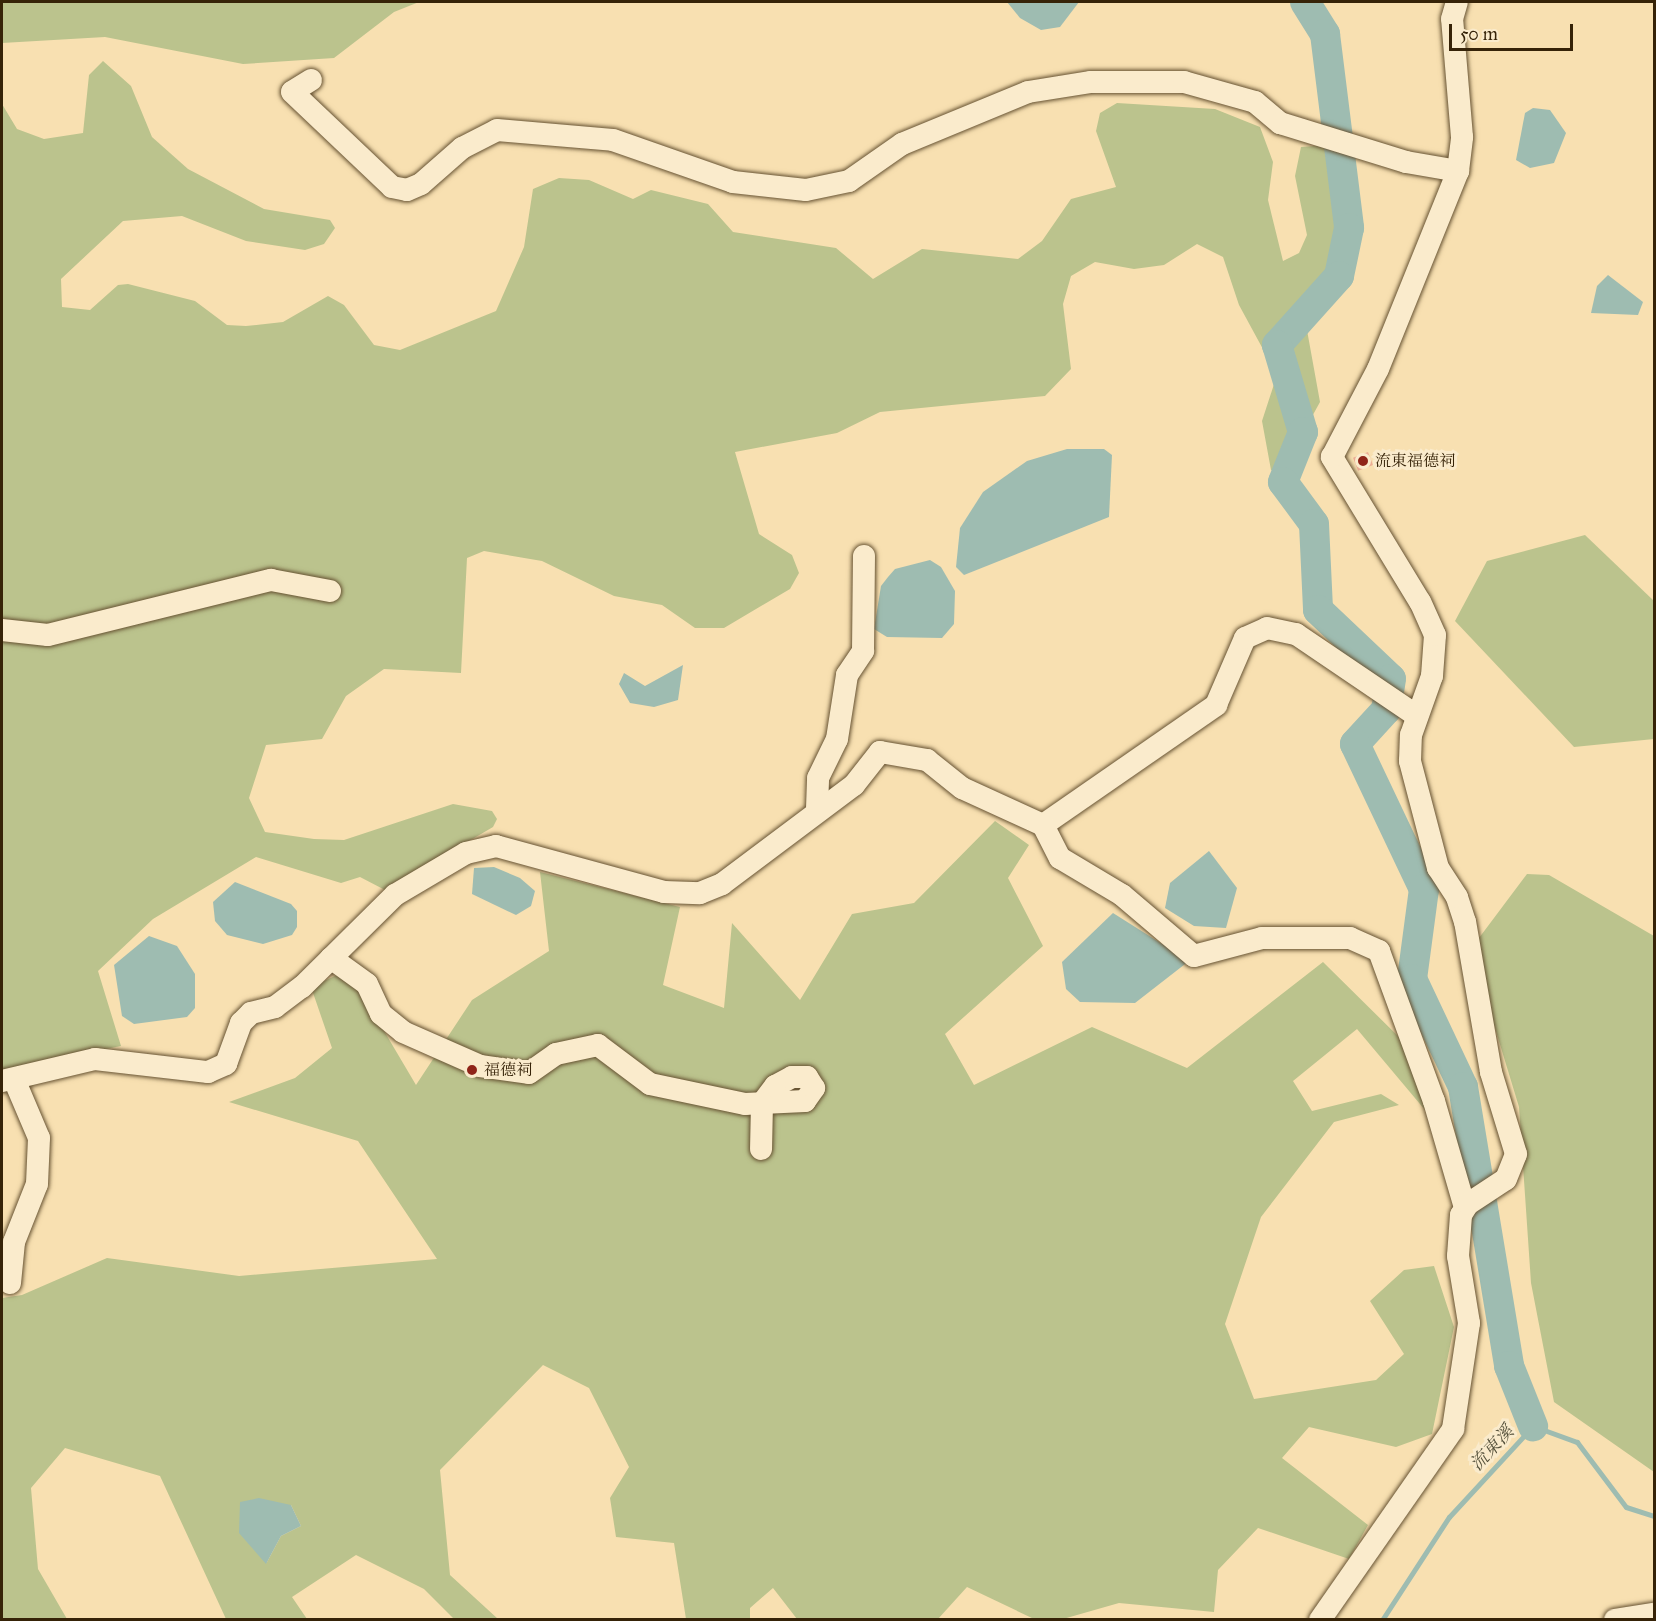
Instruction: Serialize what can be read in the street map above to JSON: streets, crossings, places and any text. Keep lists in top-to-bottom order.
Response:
{
  "water": ["流東溪"],
  "places": ["流東福德祠", "福德祠"],
  "scale_bar": "50 m"
}
